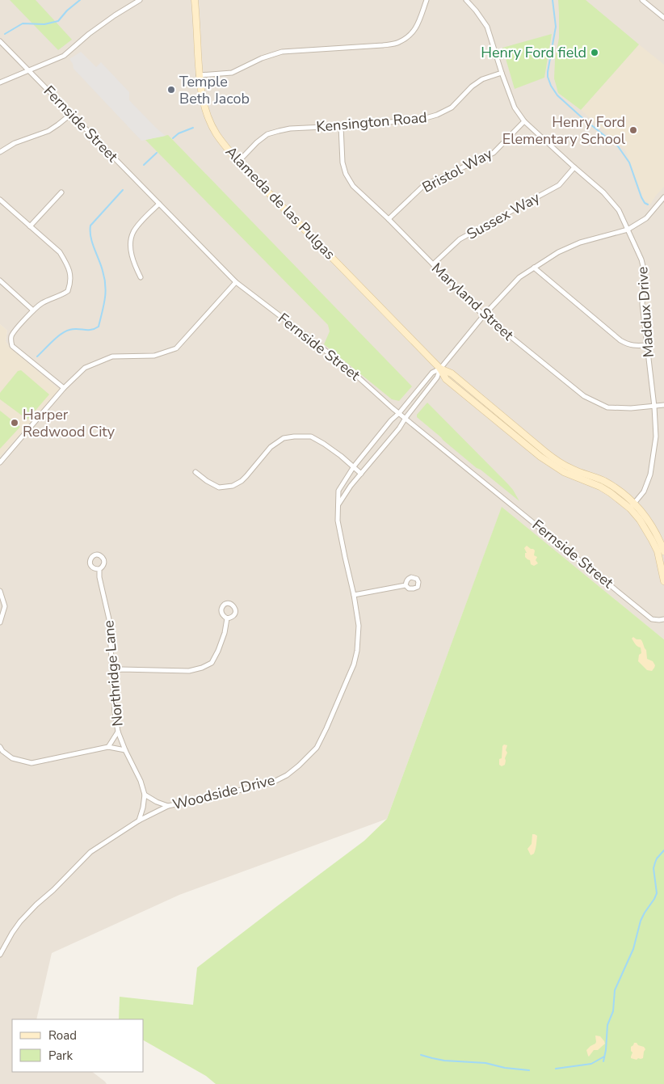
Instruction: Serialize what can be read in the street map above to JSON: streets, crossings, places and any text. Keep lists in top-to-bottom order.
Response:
{
  "streets": {
    "main road": ["Alameda de las Pulgas"],
    "street": [
      "Kensington Road",
      "Fernside Street",
      "Bristol Way",
      "Sussex Way",
      "Maryland Street",
      "Maddux Drive",
      "Northridge Lane",
      "Woodside Drive"
    ]
  },
  "crossings": [
    ["Kensington Road", "Alameda de las Pulgas"],
    ["Kensington Road", "Maryland Street"],
    ["Kensington Road", "Maddux Drive"],
    ["Fernside Street", "Woodside Drive"],
    ["Bristol Way", "Maryland Street"],
    ["Bristol Way", "Maddux Drive"],
    ["Alameda de las Pulgas", "Maddux Drive"],
    ["Alameda de las Pulgas", "Woodside Drive"],
    ["Sussex Way", "Maryland Street"],
    ["Sussex Way", "Maddux Drive"],
    ["Maryland Street", "Maddux Drive"],
    ["Northridge Lane", "Woodside Drive"]
  ],
  "places": [
    "Henry Ford field",
    "Temple Beth Jacob",
    "Henry Ford Elementary School",
    "Harper Redwood City"
  ],
  "legend": ["Road", "Park"]
}
